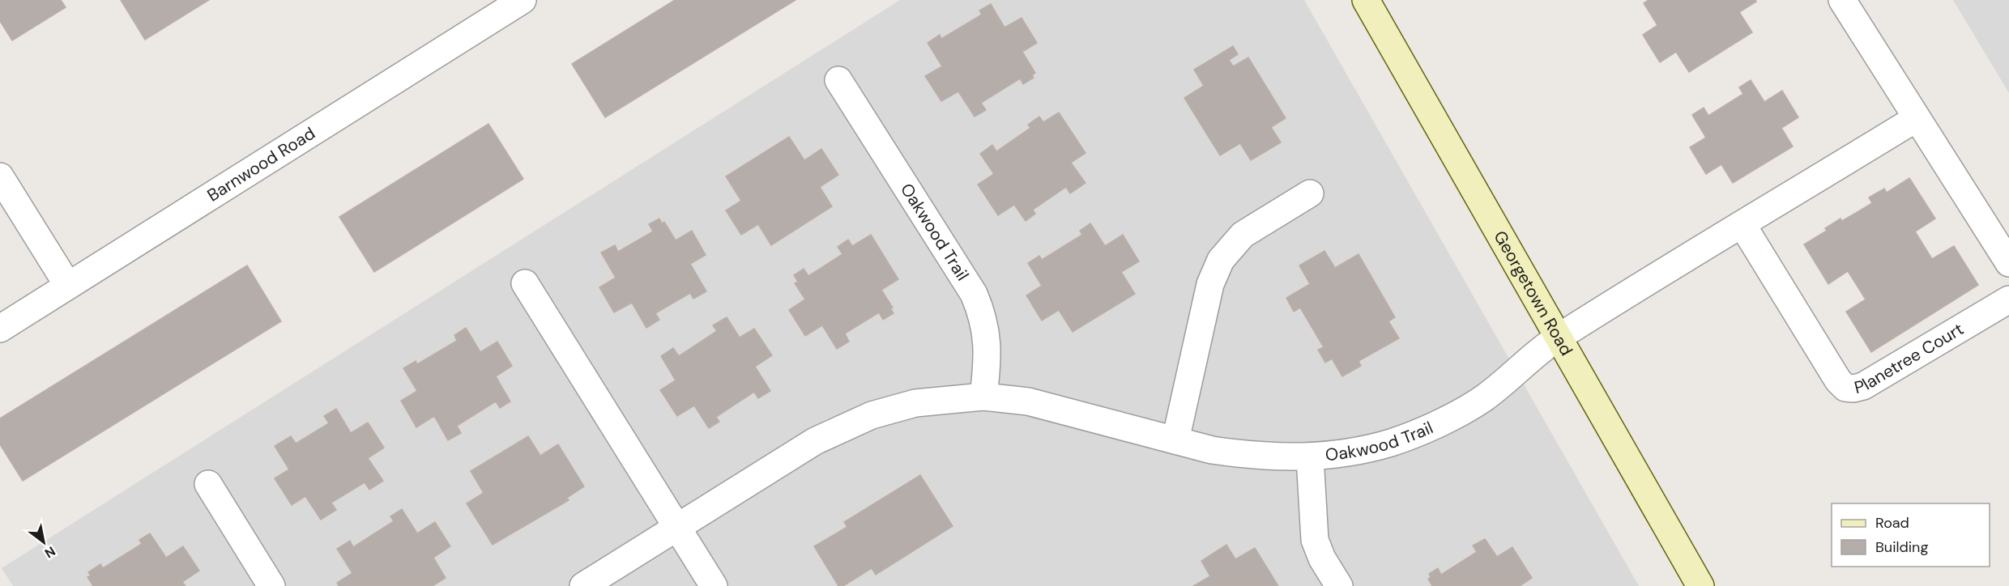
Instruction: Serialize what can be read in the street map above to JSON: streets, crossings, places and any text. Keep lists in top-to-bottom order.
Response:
{
  "streets": {
    "main road": ["Georgetown Road"],
    "street": ["Barnwood Road", "Oakwood Trail", "Planetree Court"]
  },
  "crossings": [
    ["Oakwood Trail", "Georgetown Road"]
  ],
  "legend": ["Road", "Building"],
  "north": "bottom right"
}
